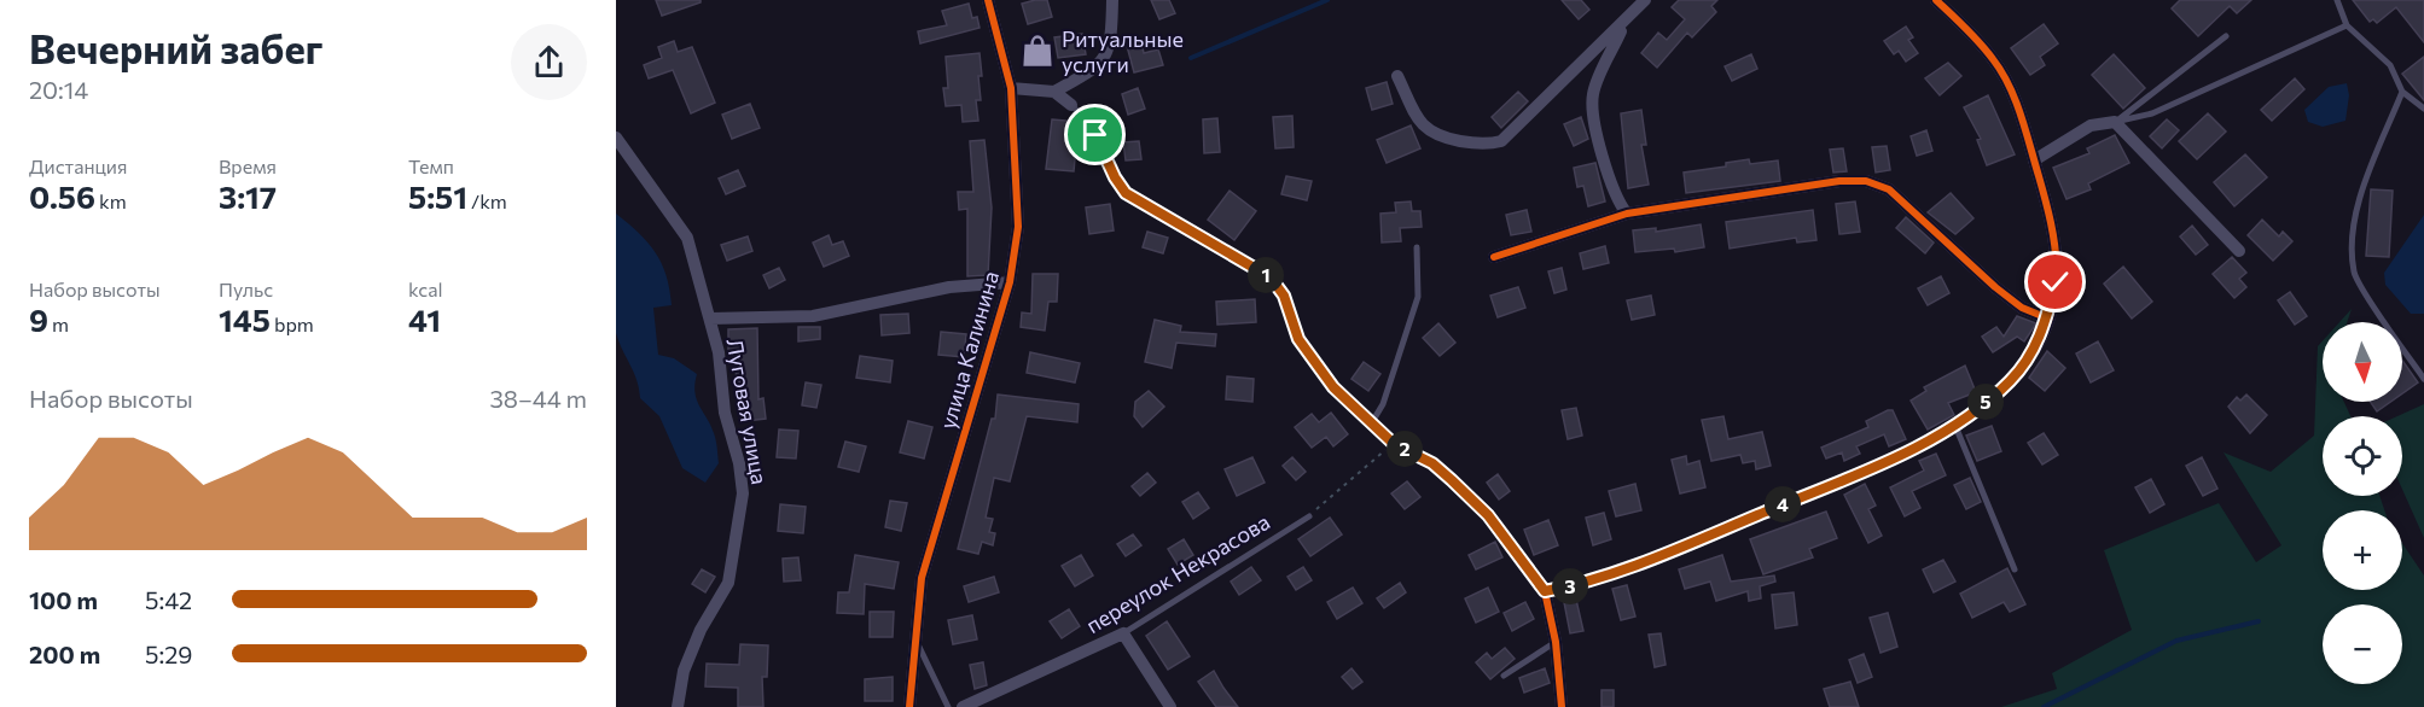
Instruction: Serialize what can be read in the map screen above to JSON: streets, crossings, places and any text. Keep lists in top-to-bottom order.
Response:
{
  "streets": {
    "street": ["улица Калинина", "Луговая улица", "переулок Некрасова"]
  },
  "places": {
    "shop": ["Ритуальные услуги"]
  },
  "north": "bottom",
  "page": {
    "heading": ["Вечерний забег", "20:14"],
    "stats": [
      ["Дистанция", "0.56 km"],
      ["Время", "3:17"],
      ["Темп", "5:51 /km"],
      ["Набор высоты", "9 m"],
      ["Пульс", "145 bpm"],
      ["kcal", "41"]
    ],
    "pins": [
      "1",
      "5",
      "2",
      "4",
      "3"
    ],
    "map_buttons": ["+", "−"],
    "chart": ["Набор высоты", "38–44 m"],
    "list": [
      {
        "name": "100 m",
        "note": "5:42"
      },
      {
        "name": "200 m",
        "note": "5:29"
      }
    ]
  }
}
